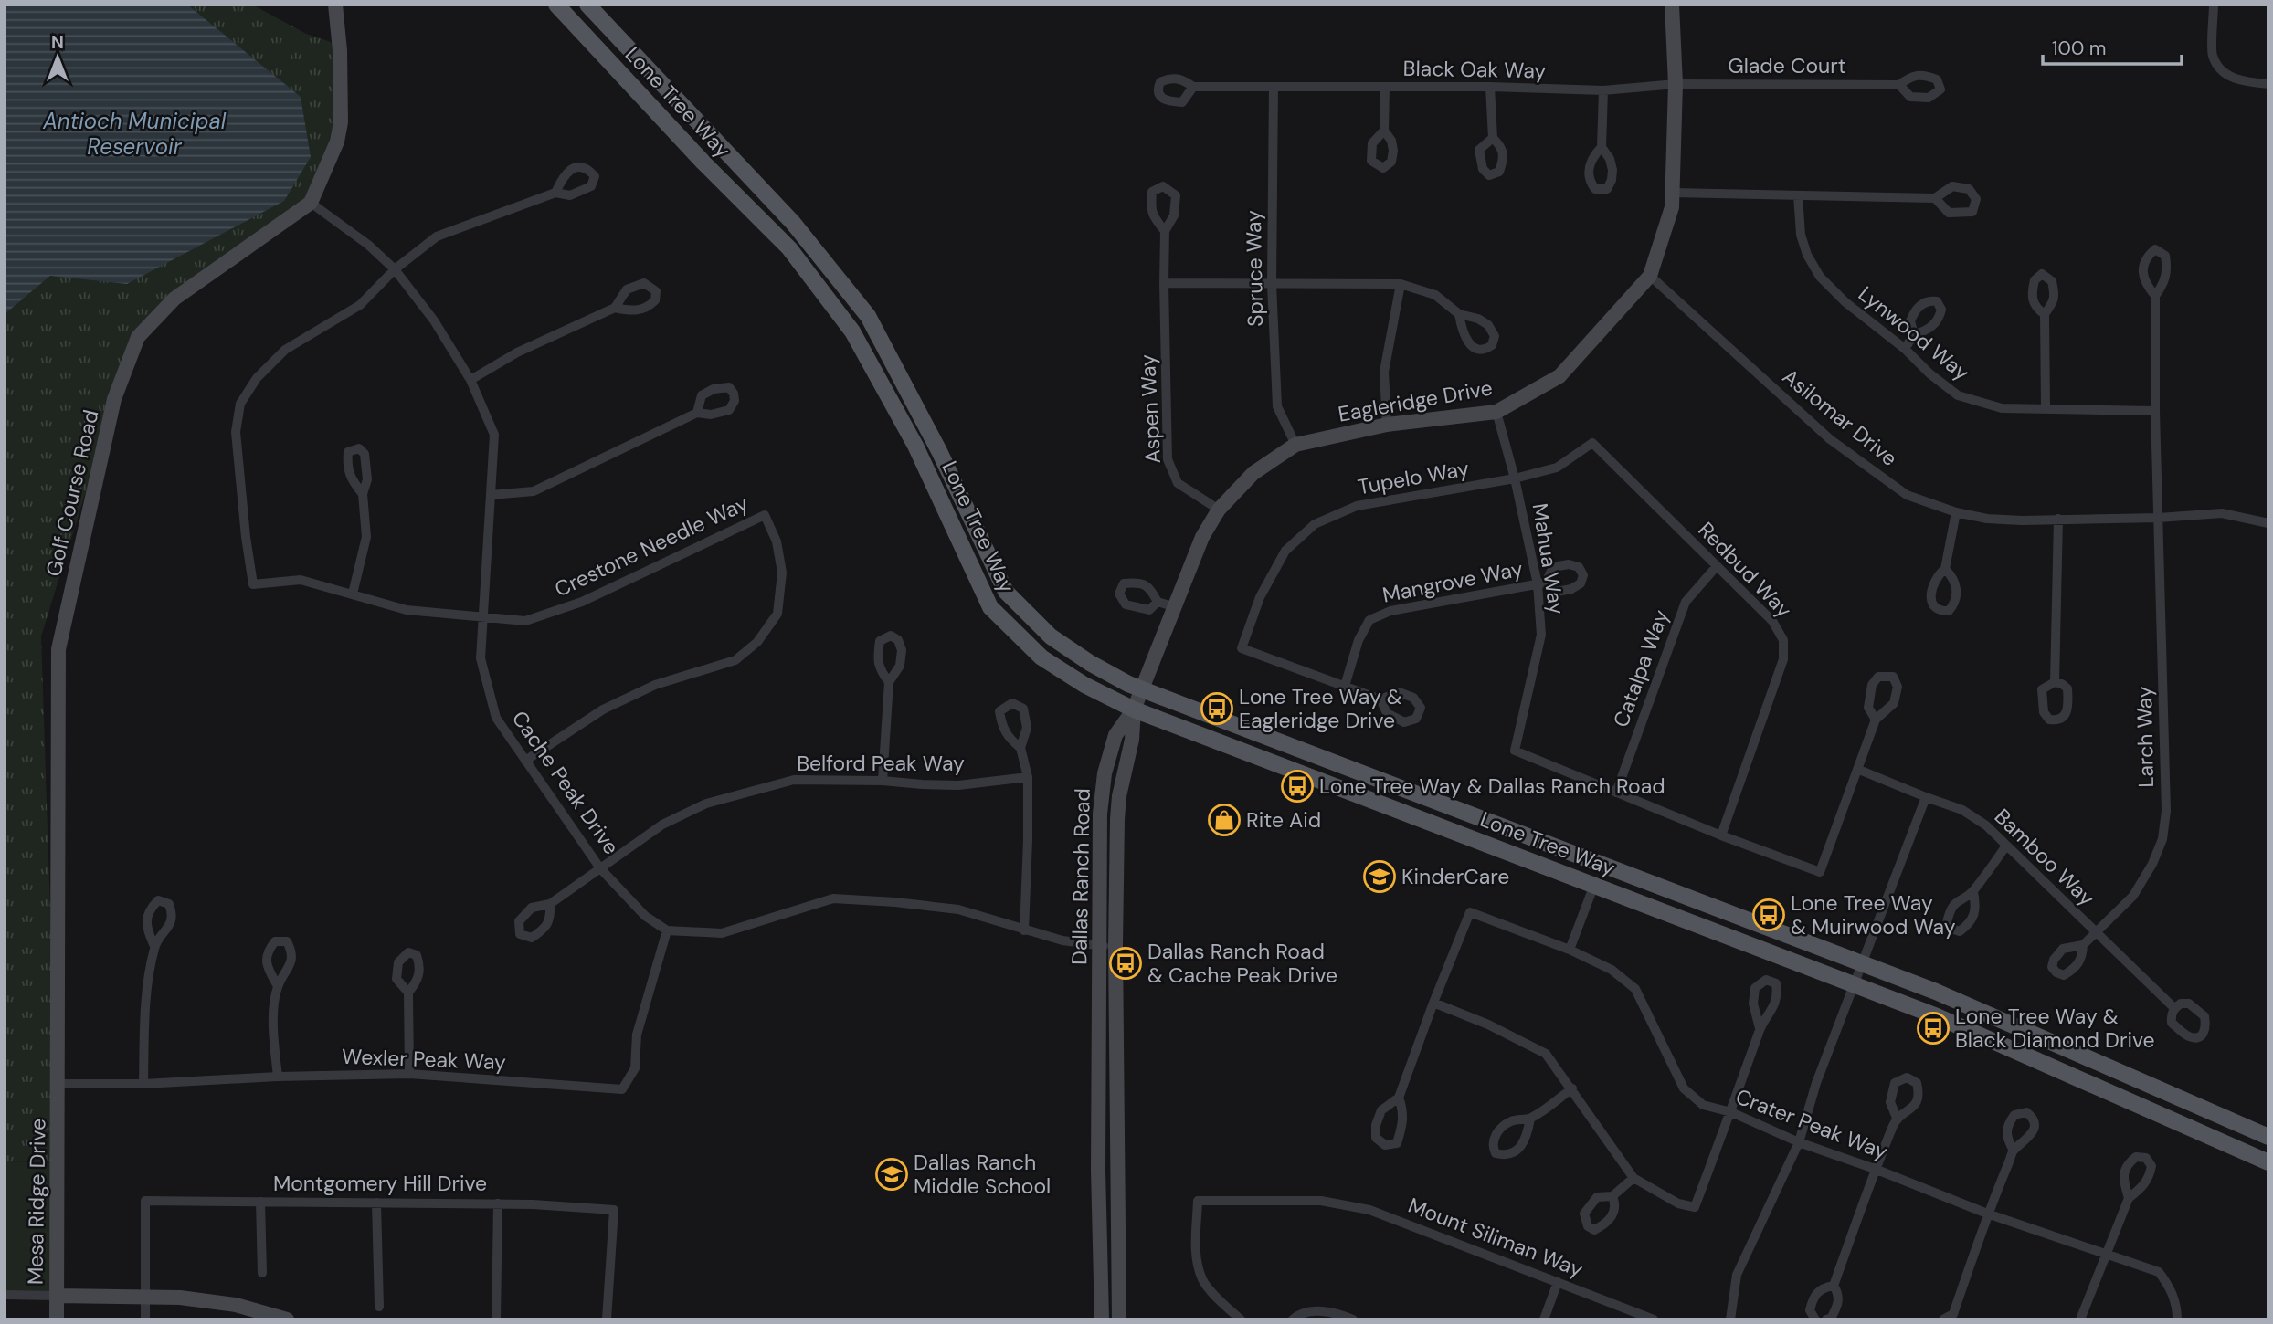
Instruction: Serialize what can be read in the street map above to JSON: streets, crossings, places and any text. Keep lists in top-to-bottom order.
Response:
{
  "streets": {
    "main road": ["Lone Tree Way"],
    "street": [
      "Glade Court",
      "Black Oak Way",
      "Spruce Way",
      "Lynwood Way",
      "Eagleridge Drive",
      "Aspen Way",
      "Asilomar Drive",
      "Tupelo Way",
      "Golf Course Road",
      "Crestone Needle Way",
      "Mahua Way",
      "Redbud Way",
      "Mangrove Way",
      "Catalpa Way",
      "Larch Way",
      "Belford Peak Way",
      "Cache Peak Drive",
      "Bamboo Way",
      "Dallas Ranch Road",
      "Wexler Peak Way",
      "Crater Peak Way",
      "Montgomery Hill Drive",
      "Mesa Ridge Drive",
      "Mount Siliman Way"
    ]
  },
  "crossings": [
    ["Glade Court", "Black Oak Way"],
    ["Glade Court", "Eagleridge Drive"],
    ["Black Oak Way", "Spruce Way"],
    ["Black Oak Way", "Eagleridge Drive"],
    ["Lone Tree Way", "Eagleridge Drive"],
    ["Lone Tree Way", "Dallas Ranch Road"],
    ["Spruce Way", "Eagleridge Drive"],
    ["Lynwood Way", "Larch Way"],
    ["Eagleridge Drive", "Aspen Way"],
    ["Eagleridge Drive", "Asilomar Drive"],
    ["Eagleridge Drive", "Mahua Way"],
    ["Eagleridge Drive", "Dallas Ranch Road"],
    ["Asilomar Drive", "Larch Way"],
    ["Tupelo Way", "Mahua Way"],
    ["Tupelo Way", "Redbud Way"],
    ["Tupelo Way", "Mangrove Way"],
    ["Golf Course Road", "Cache Peak Drive"],
    ["Golf Course Road", "Wexler Peak Way"],
    ["Golf Course Road", "Mesa Ridge Drive"],
    ["Crestone Needle Way", "Cache Peak Drive"],
    ["Mahua Way", "Redbud Way"],
    ["Mahua Way", "Mangrove Way"],
    ["Mahua Way", "Catalpa Way"],
    ["Redbud Way", "Catalpa Way"],
    ["Larch Way", "Bamboo Way"],
    ["Belford Peak Way", "Cache Peak Drive"],
    ["Cache Peak Drive", "Wexler Peak Way"],
    ["Wexler Peak Way", "Mesa Ridge Drive"]
  ],
  "water": ["Antioch Municipal Reservoir"],
  "places": {
    "bus stop": [
      "Lone Tree Way & Eagleridge Drive",
      "Lone Tree Way & Dallas Ranch Road",
      "Lone Tree Way & Muirwood Way",
      "Dallas Ranch Road & Cache Peak Drive",
      "Lone Tree Way & Black Diamond Drive"
    ],
    "shop": ["Rite Aid"],
    "school or university": ["KinderCare", "Dallas Ranch Middle School"]
  },
  "scale_bar": "100 m",
  "north": "top"
}
